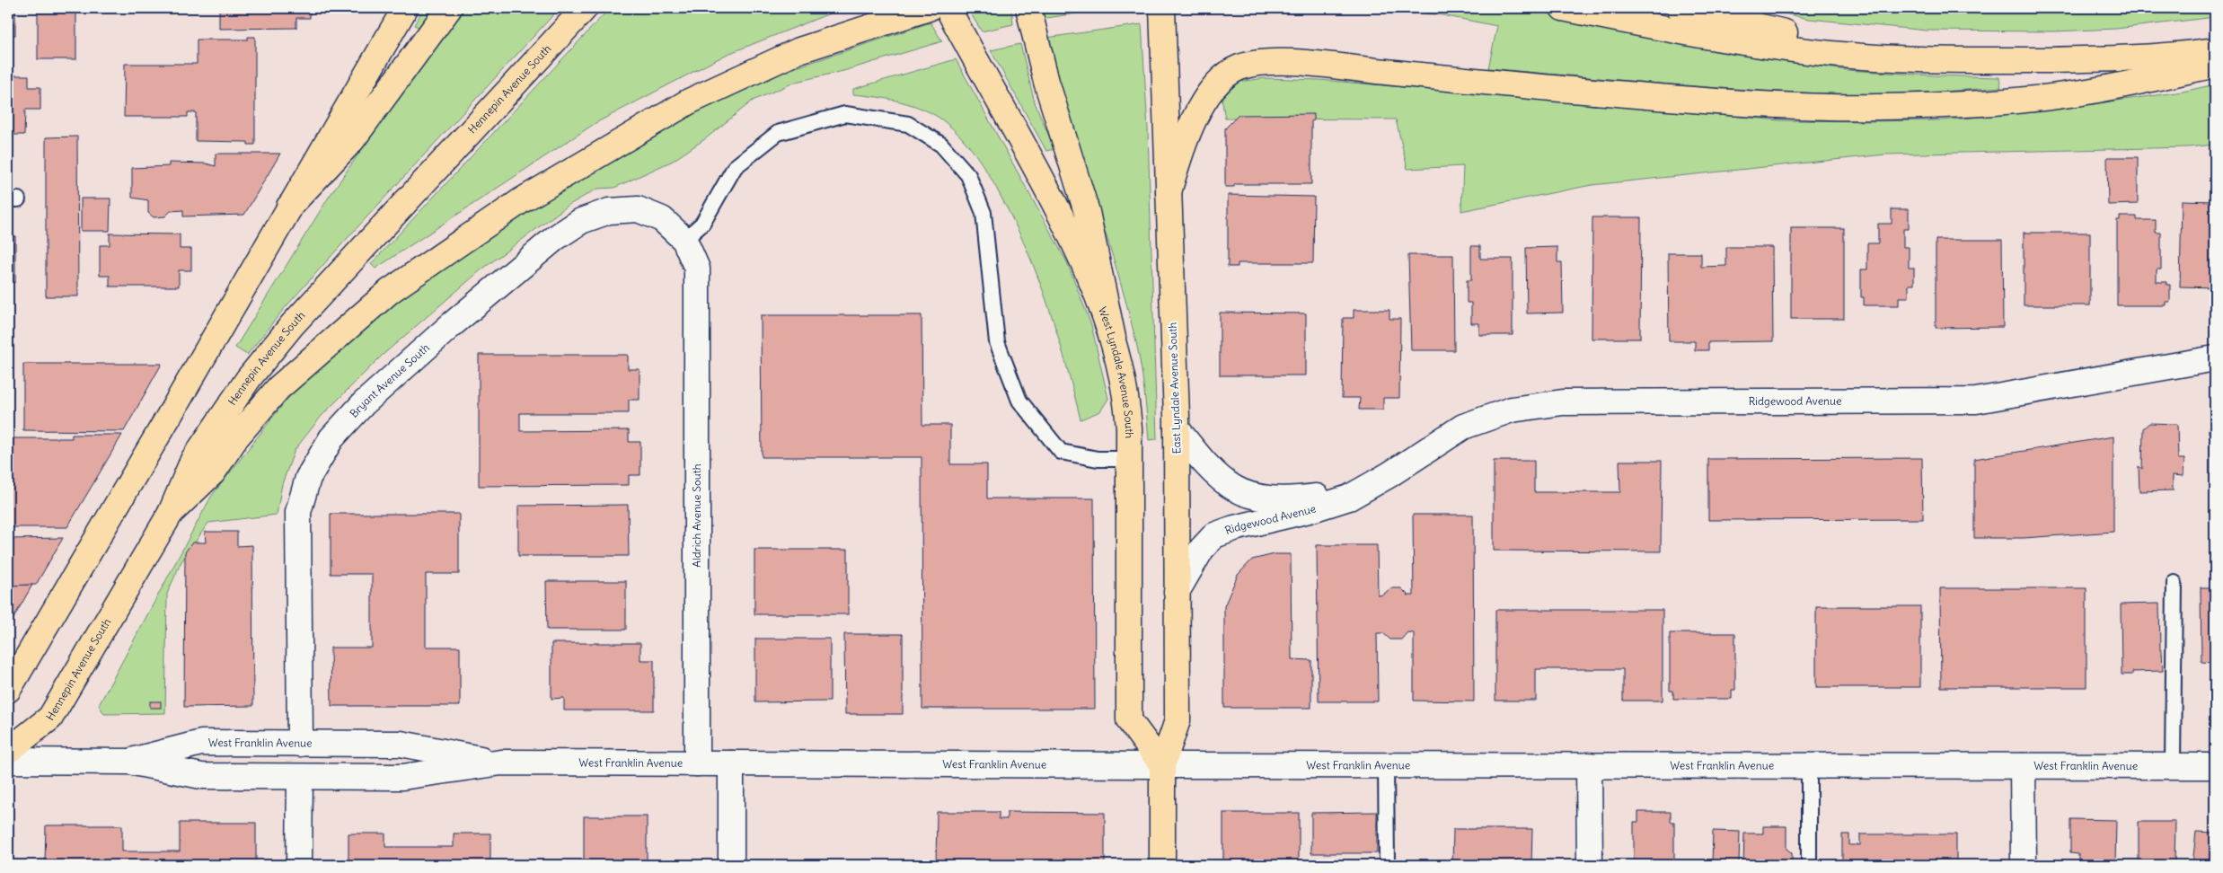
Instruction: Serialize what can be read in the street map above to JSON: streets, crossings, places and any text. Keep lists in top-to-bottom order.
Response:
{
  "streets": {
    "main road": ["Hennepin Avenue South", "West Lyndale Avenue South", "East Lyndale Avenue South"],
    "street": [
      "Bryant Avenue South",
      "Ridgewood Avenue",
      "Aldrich Avenue South",
      "West Franklin Avenue"
    ]
  },
  "crossings": [
    ["West Lyndale Avenue South", "East Lyndale Avenue South"],
    ["West Lyndale Avenue South", "West Franklin Avenue"],
    ["Bryant Avenue South", "Aldrich Avenue South"],
    ["Bryant Avenue South", "West Franklin Avenue"],
    ["East Lyndale Avenue South", "Ridgewood Avenue"],
    ["East Lyndale Avenue South", "West Franklin Avenue"],
    ["Aldrich Avenue South", "West Franklin Avenue"]
  ]
}
